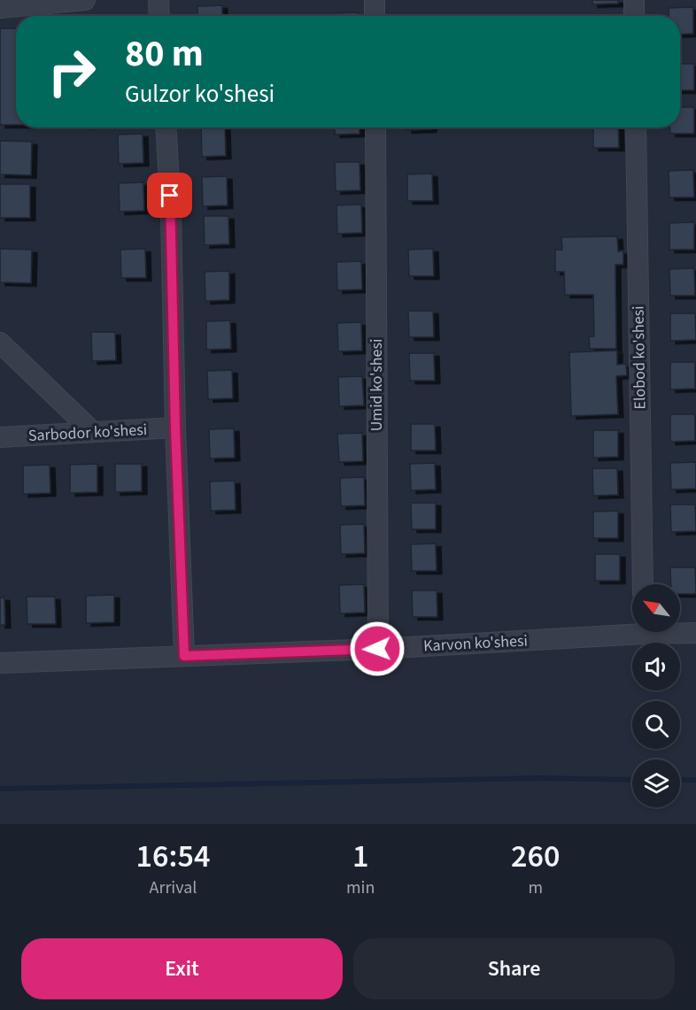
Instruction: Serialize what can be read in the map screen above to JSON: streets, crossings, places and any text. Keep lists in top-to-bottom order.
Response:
{
  "streets": {
    "street": [
      "Elobod ko'shesi",
      "Umid ko'shesi",
      "Sarbodor ko'shesi",
      "Karvon ko'shesi"
    ]
  },
  "crossings": [
    ["Umid ko'shesi", "Karvon ko'shesi"]
  ],
  "north": "top left",
  "page": {
    "turn": ["80 m", "Gulzor ko'shesi"],
    "eta": [
      "16:54",
      "Arrival",
      "1",
      "min",
      "260",
      "m"
    ],
    "buttons": ["Exit", "Share"]
  }
}
